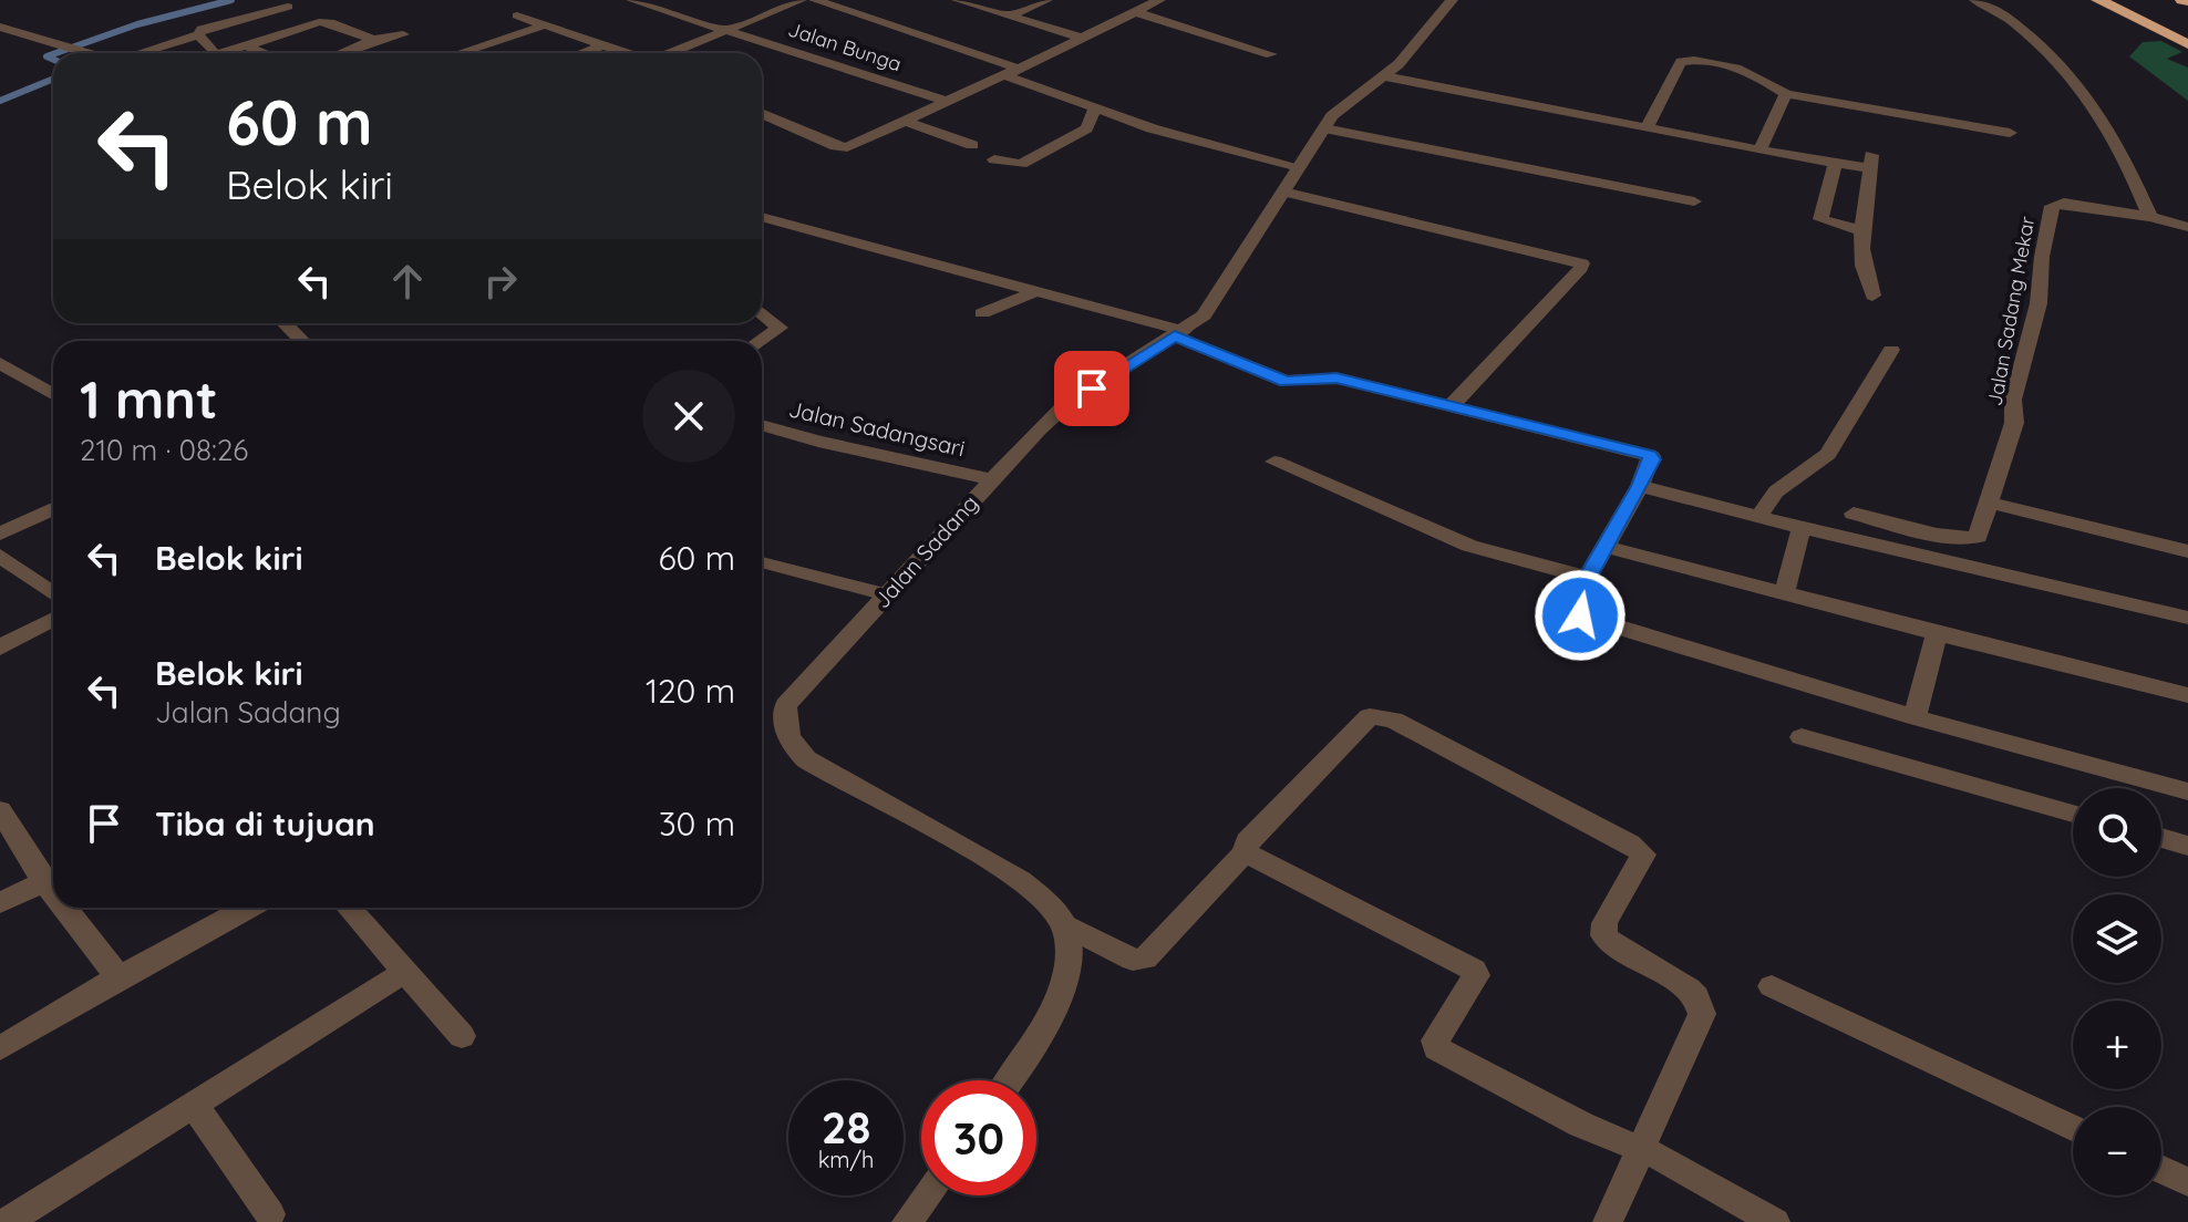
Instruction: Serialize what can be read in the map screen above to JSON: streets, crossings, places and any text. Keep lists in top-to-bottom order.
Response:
{
  "streets": {
    "street": [
      "Jalan Bunga",
      "Jalan Sadang Mekar",
      "Jalan Sadangsari",
      "Jalan Sadang"
    ]
  },
  "crossings": [
    ["Jalan Sadangsari", "Jalan Sadang"]
  ],
  "page": {
    "turn": ["60 m", "Belok kiri"],
    "heading": ["1 mnt", "210 m · 08:26"],
    "list": [
      {
        "name": "Belok kiri",
        "value": "60 m"
      },
      {
        "name": "Belok kiri",
        "note": "Jalan Sadang",
        "value": "120 m"
      },
      {
        "name": "Tiba di tujuan",
        "value": "30 m"
      }
    ],
    "map_buttons": ["+", "−"],
    "speed": "28 km/h",
    "limit": "30"
  }
}
